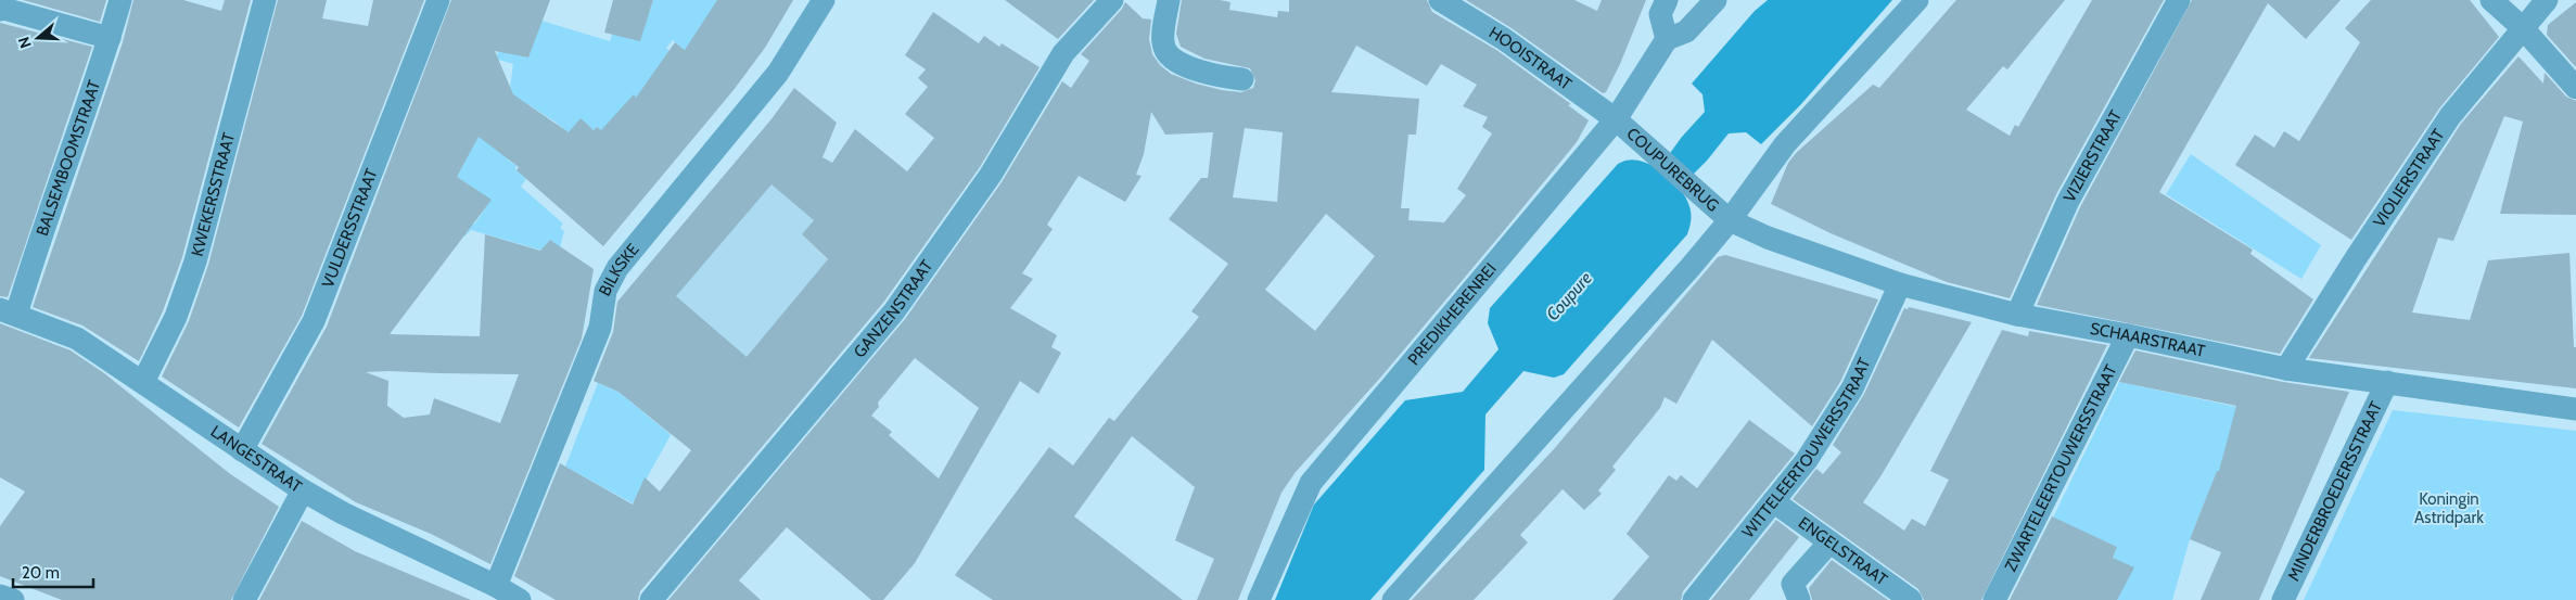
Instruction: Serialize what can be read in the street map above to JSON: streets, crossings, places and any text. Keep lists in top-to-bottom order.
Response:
{
  "streets": {
    "street": [
      "HOOISTRAAT",
      "VIZIERSTRAAT",
      "BALSEMBOOMSTRAAT",
      "COUPUREBRUG",
      "VIOLIERSTRAAT",
      "KWEKERSSTRAAT",
      "VULDERSSTRAAT",
      "BILKSKE",
      "GANZENSTRAAT",
      "PREDIKHERENREI",
      "SCHAARSTRAAT",
      "WITTELEERTOUWERSSTRAAT",
      "LANGESTRAAT",
      "ZWARTELEERTOUWERSSTRAAT",
      "MINDERBROEDERSSTRAAT",
      "ENGELSTRAAT"
    ]
  },
  "crossings": [
    ["HOOISTRAAT", "COUPUREBRUG"],
    ["HOOISTRAAT", "PREDIKHERENREI"],
    ["VIZIERSTRAAT", "SCHAARSTRAAT"],
    ["BALSEMBOOMSTRAAT", "LANGESTRAAT"],
    ["COUPUREBRUG", "PREDIKHERENREI"],
    ["COUPUREBRUG", "SCHAARSTRAAT"],
    ["VIOLIERSTRAAT", "SCHAARSTRAAT"],
    ["KWEKERSSTRAAT", "LANGESTRAAT"],
    ["VULDERSSTRAAT", "LANGESTRAAT"],
    ["BILKSKE", "LANGESTRAAT"],
    ["SCHAARSTRAAT", "WITTELEERTOUWERSSTRAAT"],
    ["SCHAARSTRAAT", "ZWARTELEERTOUWERSSTRAAT"],
    ["SCHAARSTRAAT", "MINDERBROEDERSSTRAAT"],
    ["WITTELEERTOUWERSSTRAAT", "ENGELSTRAAT"]
  ],
  "water": ["Coupure"],
  "parks": ["Koningin Astridpark"],
  "scale_bar": "20 m",
  "north": "left"
}
